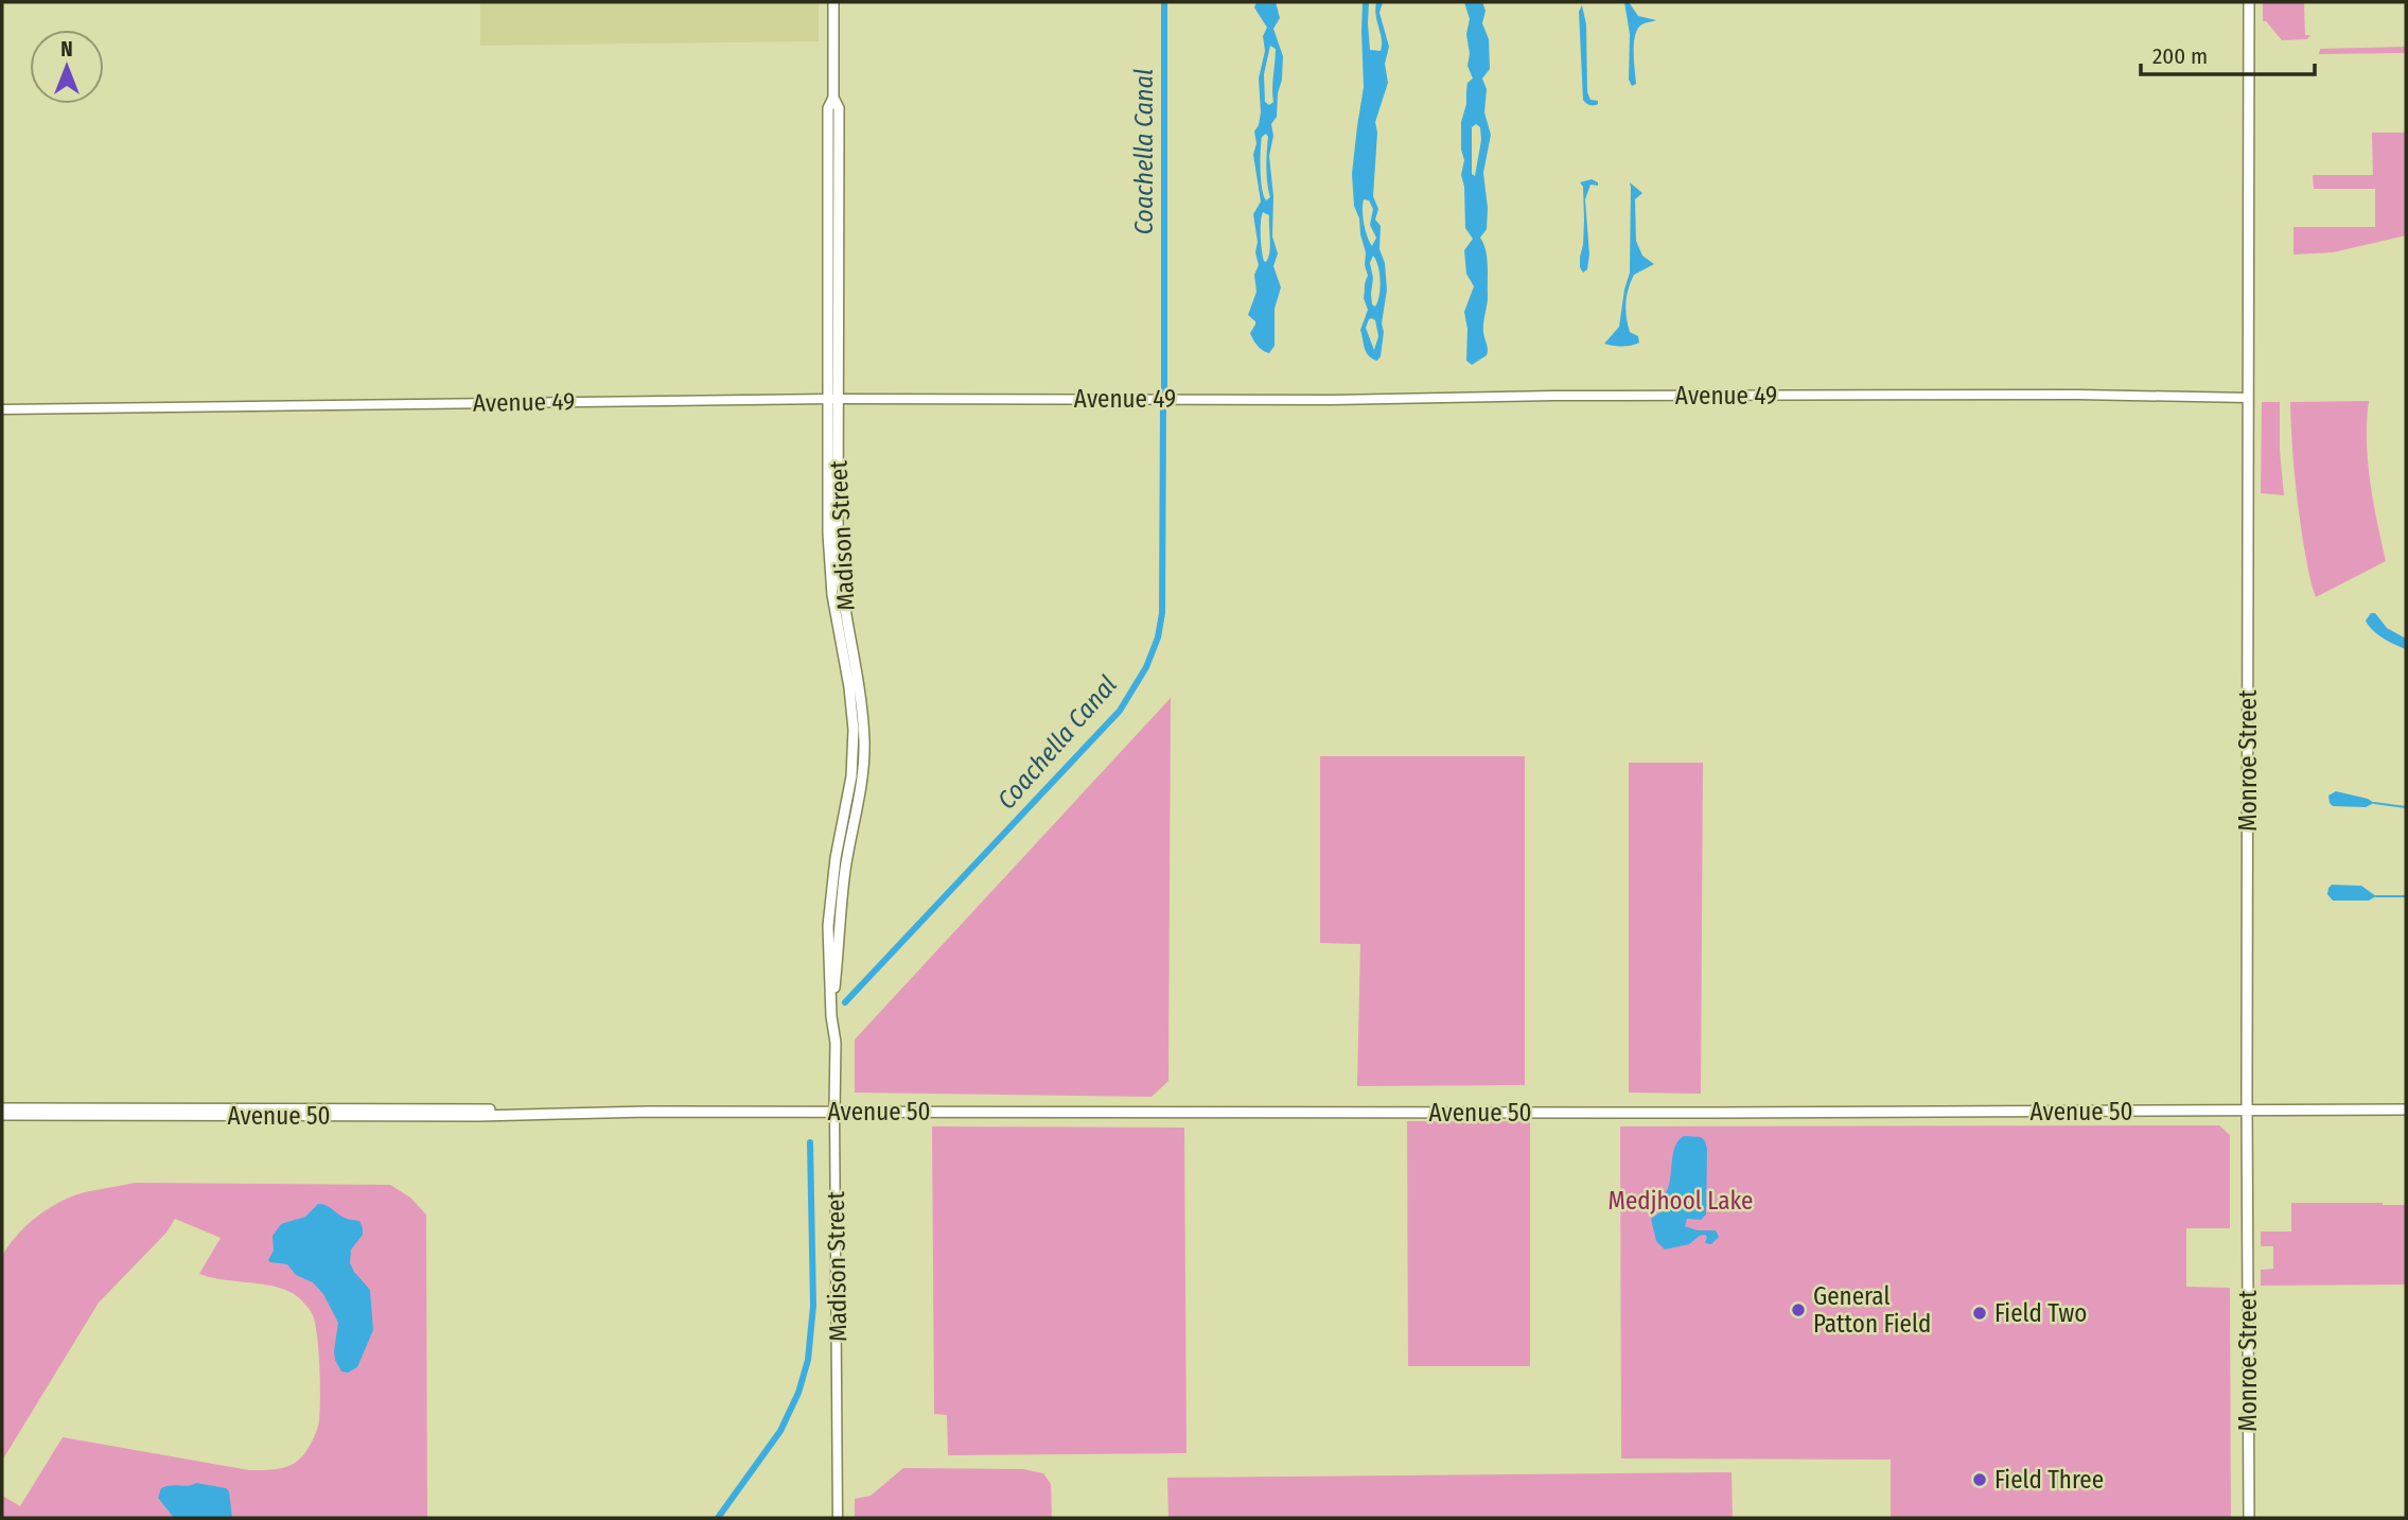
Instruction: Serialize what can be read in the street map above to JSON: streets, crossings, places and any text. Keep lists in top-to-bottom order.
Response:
{
  "streets": {
    "main road": ["Madison Street", "Monroe Street", "Avenue 50"],
    "street": ["Avenue 49"]
  },
  "crossings": [
    ["Avenue 49", "Madison Street"],
    ["Avenue 49", "Monroe Street"],
    ["Madison Street", "Avenue 50"],
    ["Monroe Street", "Avenue 50"]
  ],
  "water": ["Coachella Canal"],
  "parks": ["Medjhool Lake"],
  "places": ["General Patton Field", "Field Two", "Field Three"],
  "scale_bar": "200 m",
  "north": "top"
}
